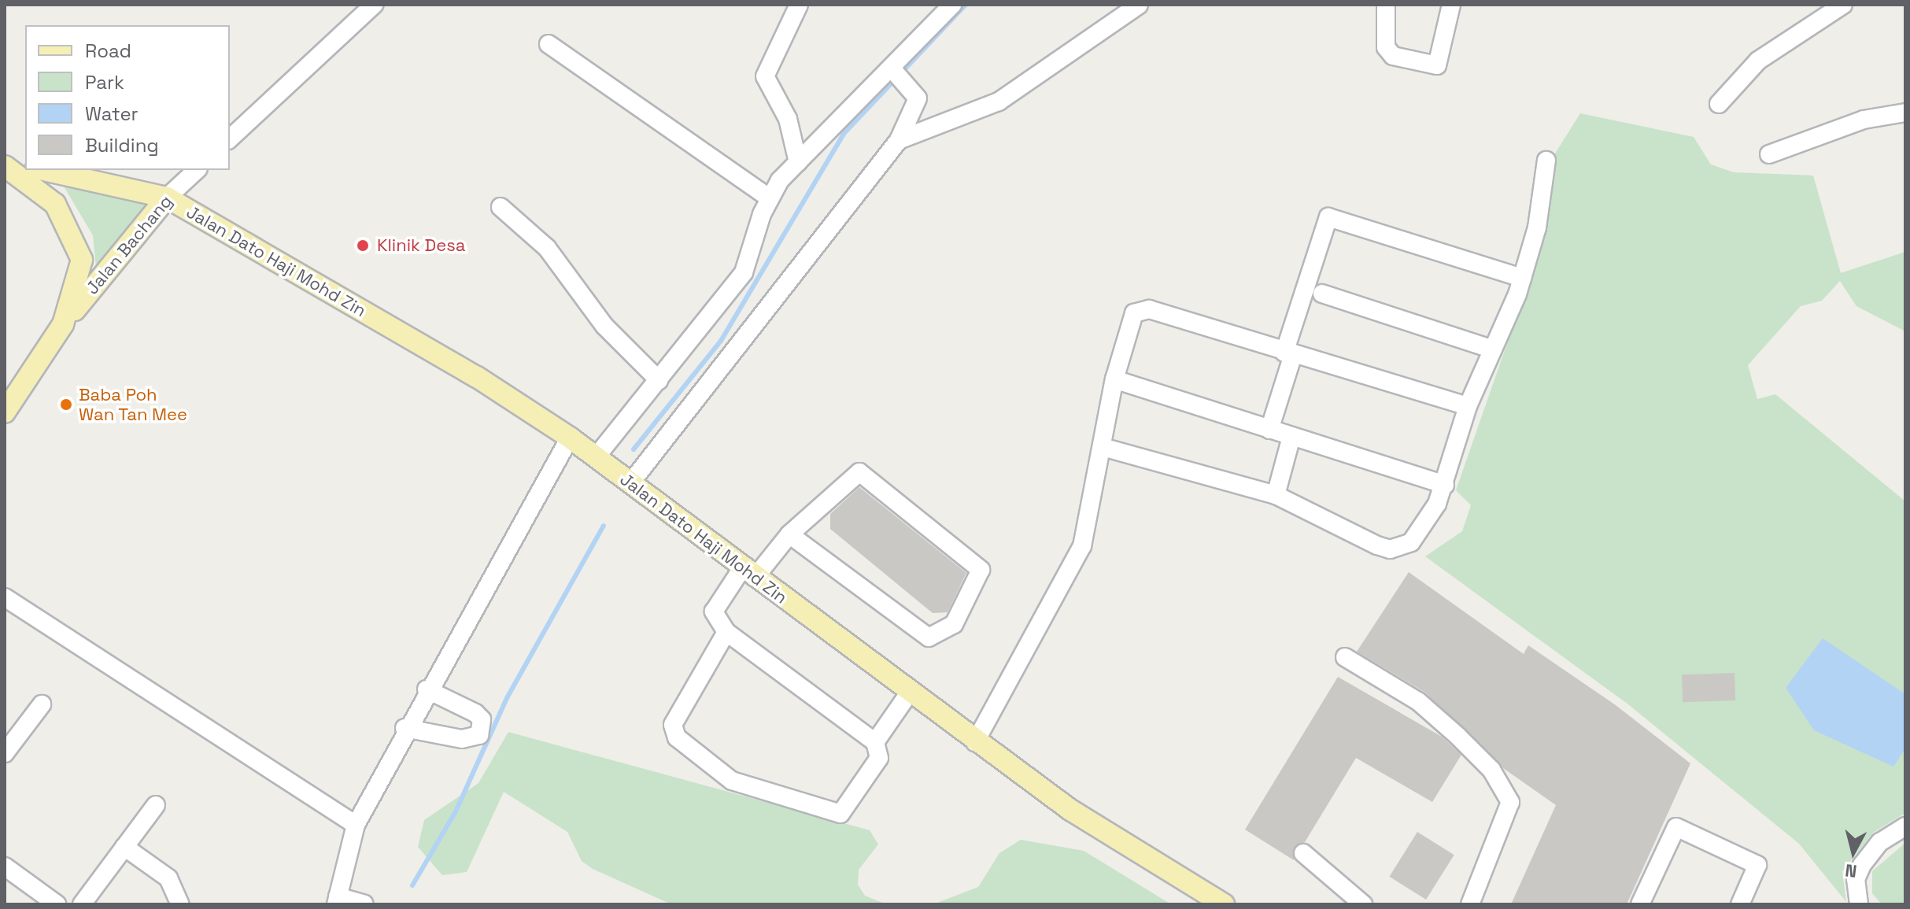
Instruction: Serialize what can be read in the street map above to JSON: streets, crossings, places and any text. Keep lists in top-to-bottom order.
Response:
{
  "streets": {
    "main road": ["Jalan Bachang", "Jalan Dato Haji Mohd Zin"]
  },
  "crossings": [
    ["Jalan Bachang", "Jalan Dato Haji Mohd Zin"]
  ],
  "places": ["Klinik Desa", "Baba Poh Wan Tan Mee"],
  "legend": [
    "Road",
    "Park",
    "Water",
    "Building"
  ],
  "north": "bottom"
}
